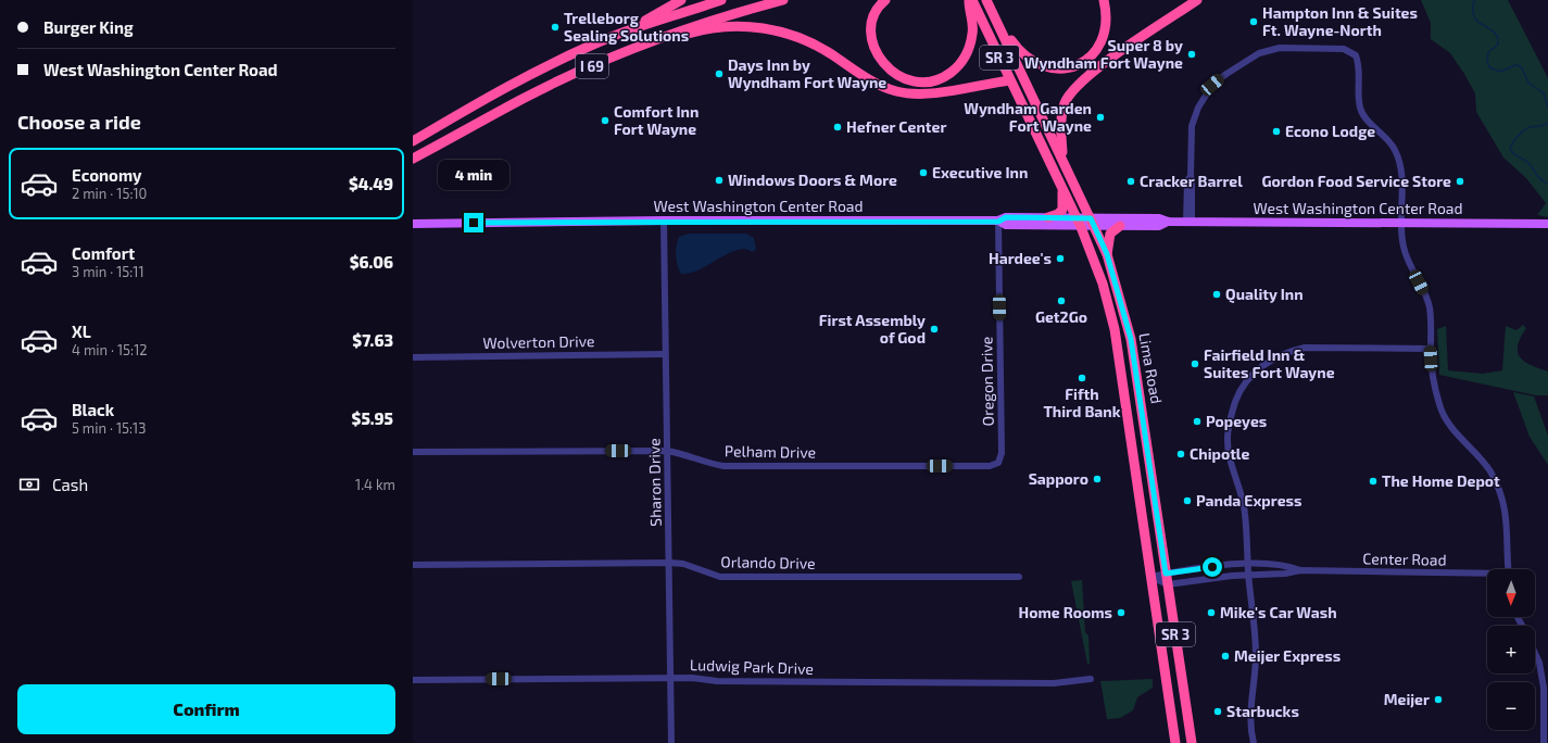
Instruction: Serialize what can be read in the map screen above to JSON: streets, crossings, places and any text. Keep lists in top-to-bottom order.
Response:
{
  "streets": {
    "highway": ["SR 3", "I 69", "Lima Road"],
    "main road": ["West Washington Center Road"],
    "street": [
      "Wolverton Drive",
      "Oregon Drive",
      "Pelham Drive",
      "Sharon Drive",
      "Center Road",
      "Orlando Drive",
      "Ludwig Park Drive"
    ]
  },
  "crossings": [
    ["West Washington Center Road", "Lima Road"],
    ["West Washington Center Road", "Oregon Drive"],
    ["West Washington Center Road", "Sharon Drive"],
    ["Wolverton Drive", "Sharon Drive"],
    ["Lima Road", "Center Road"],
    ["Oregon Drive", "Pelham Drive"],
    ["Pelham Drive", "Sharon Drive"],
    ["Sharon Drive", "Orlando Drive"],
    ["Sharon Drive", "Ludwig Park Drive"]
  ],
  "places": [
    "Hampton Inn & Suites Ft. Wayne-North",
    "Trelleborg Sealing Solutions",
    "Super 8 by Wyndham Fort Wayne",
    "Days Inn by Wyndham Fort Wayne",
    "Wyndham Garden Fort Wayne",
    "Comfort Inn Fort Wayne",
    "Hefner Center",
    "Econo Lodge",
    "Executive Inn",
    "Windows Doors & More",
    "Cracker Barrel",
    "Gordon Food Service Store",
    "Hardee's",
    "Quality Inn",
    "Get2Go",
    "First Assembly of God",
    "Fairfield Inn & Suites Fort Wayne",
    "Fifth Third Bank",
    "Popeyes",
    "Chipotle",
    "Sapporo",
    "The Home Depot",
    "Panda Express",
    "Home Rooms",
    "Mike's Car Wash",
    "Meijer Express",
    "Meijer",
    "Starbucks"
  ],
  "north": "bottom",
  "page": {
    "banner": ["Burger King", "West Washington Center Road"],
    "heading": "Choose a ride",
    "list": [
      {
        "name": "Economy",
        "note": "2 min · 15:10",
        "value": "$4.49"
      },
      {
        "name": "Comfort",
        "note": "3 min · 15:11",
        "value": "$6.06"
      },
      {
        "name": "XL",
        "note": "4 min · 15:12",
        "value": "$7.63"
      },
      {
        "name": "Black",
        "note": "5 min · 15:13",
        "value": "$5.95"
      }
    ],
    "bubble": "4 min",
    "pay": ["Cash", "1.4 km"],
    "map_buttons": ["+", "−"],
    "buttons": "Confirm"
  }
}
